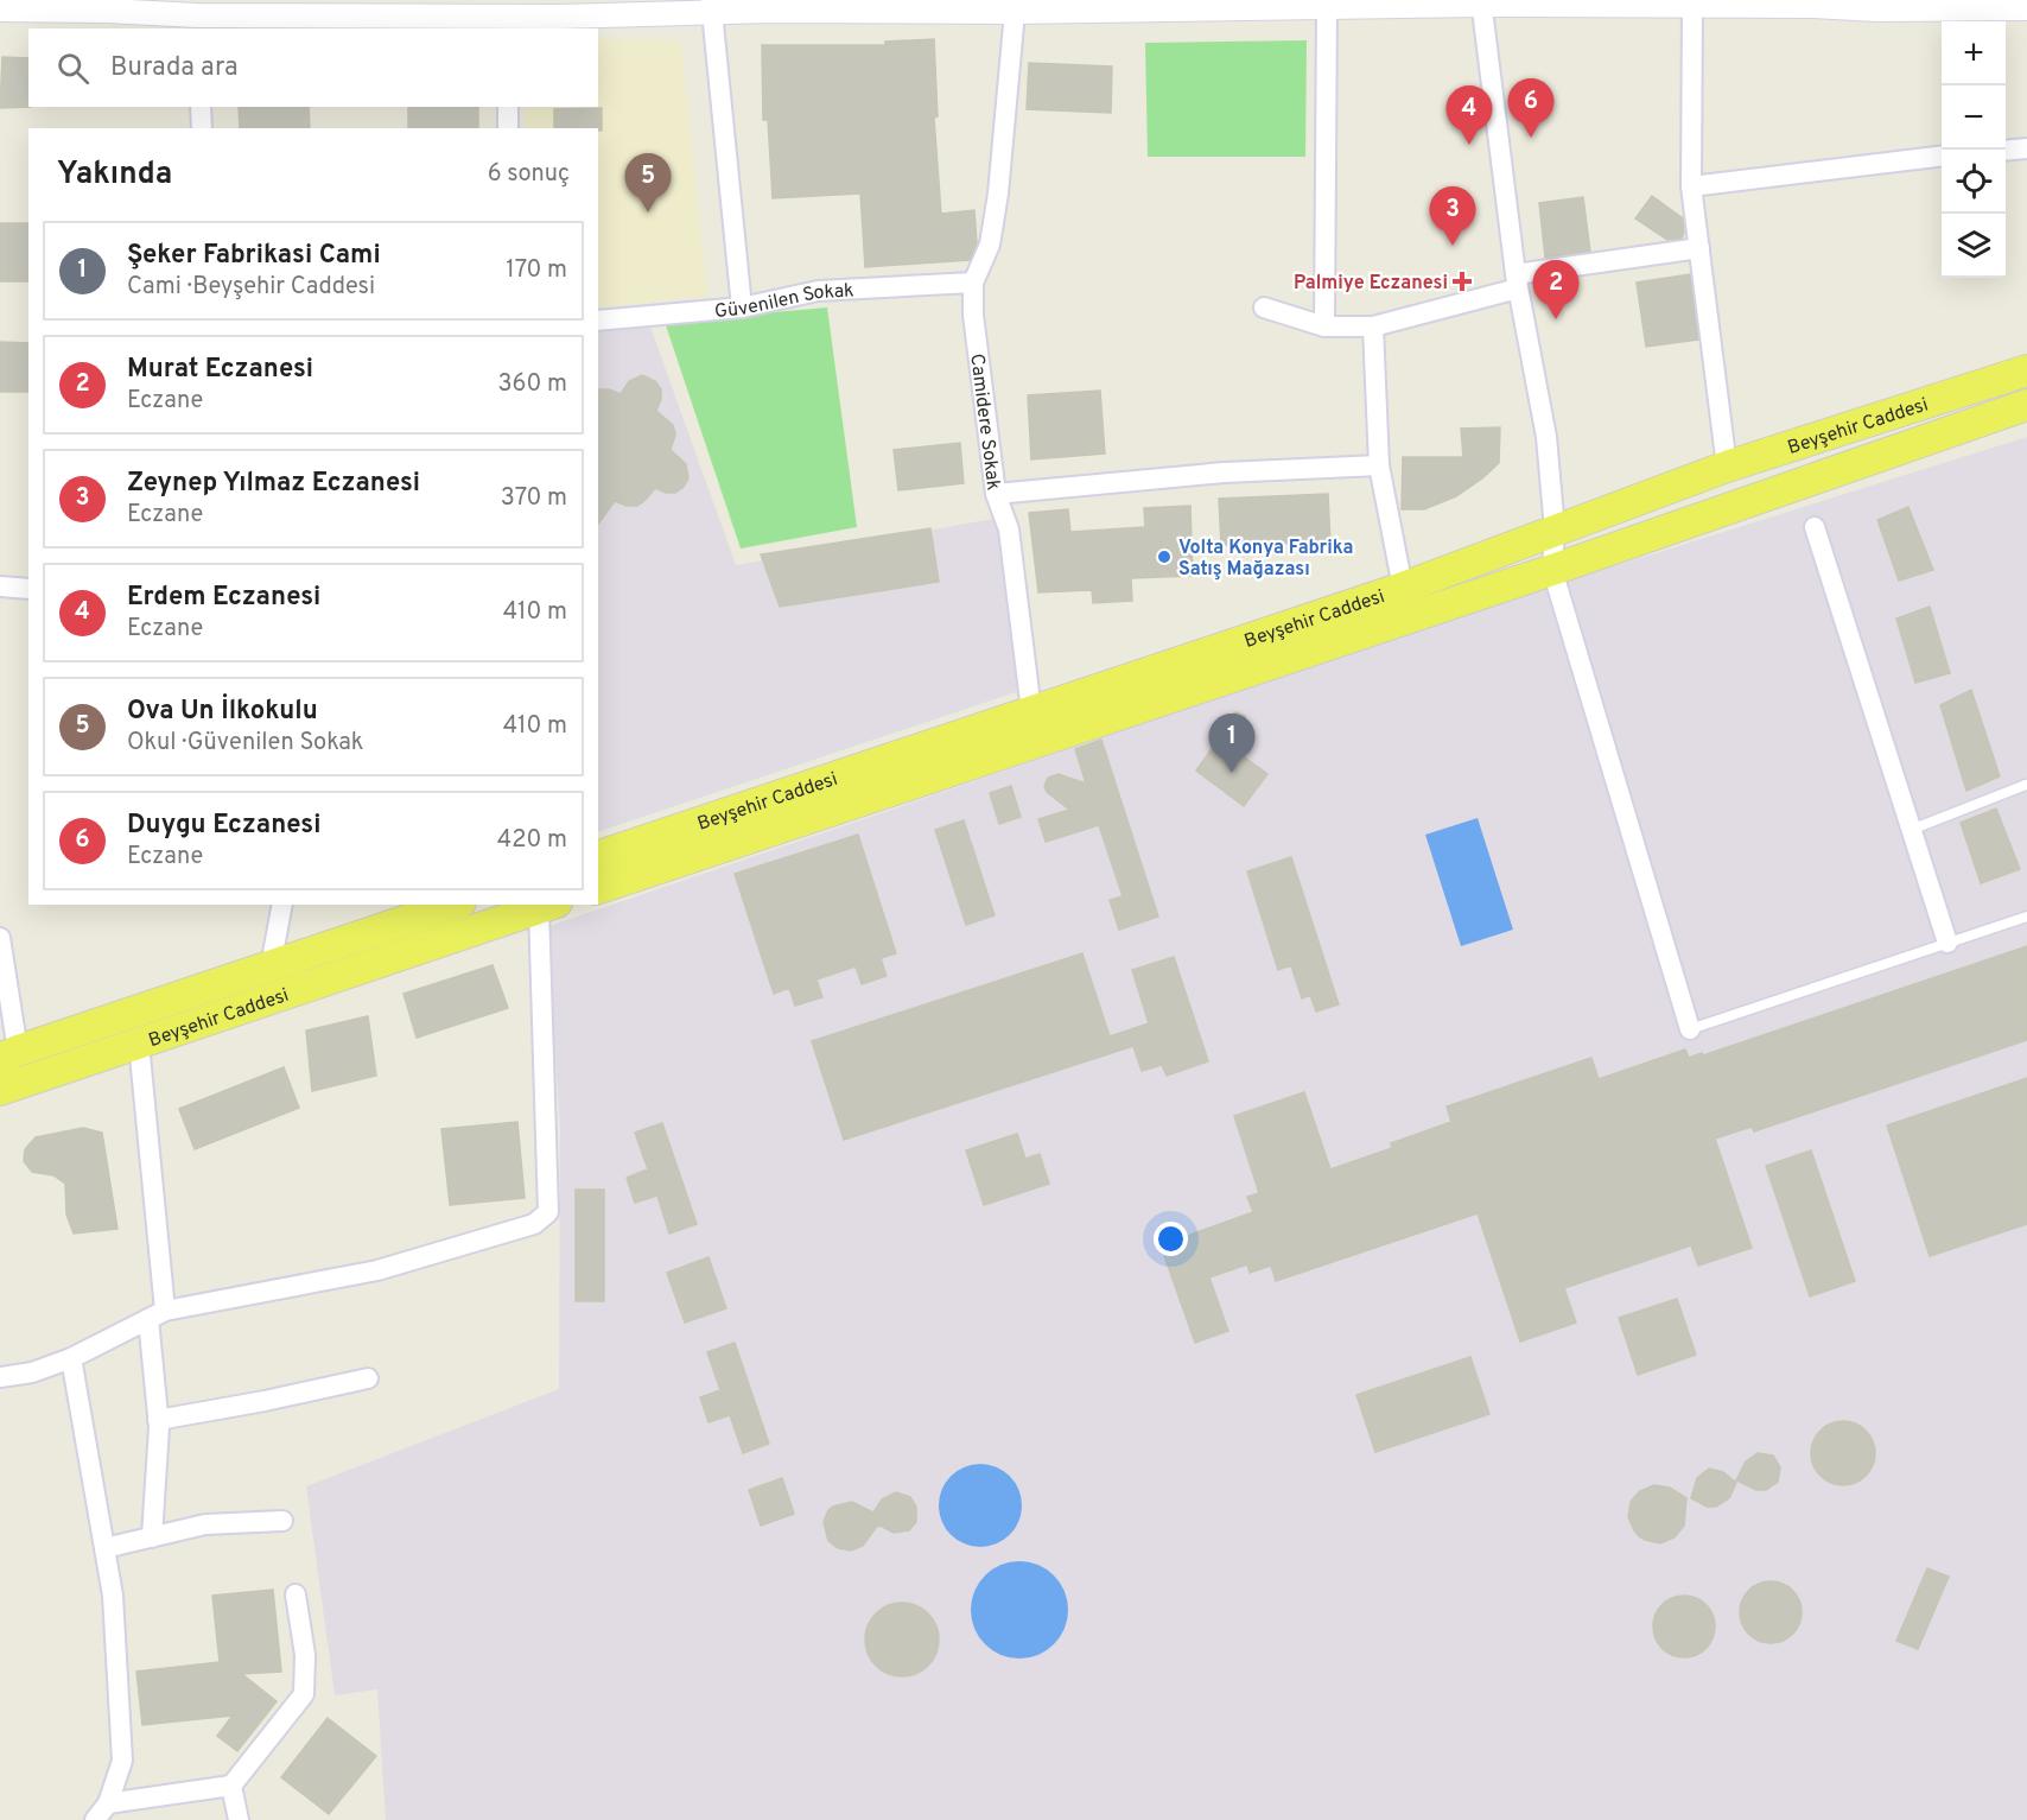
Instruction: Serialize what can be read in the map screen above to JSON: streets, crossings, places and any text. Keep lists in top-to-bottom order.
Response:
{
  "streets": {
    "main road": ["Beyşehir Caddesi"],
    "street": ["Güvenilen Sokak", "Camidere Sokak"]
  },
  "crossings": [
    ["Güvenilen Sokak", "Camidere Sokak"]
  ],
  "places": {
    "health": ["Palmiye Eczanesi"],
    "other": ["Volta Konya Fabrika Satış Mağazası"]
  },
  "page": {
    "map_buttons": ["+", "−"],
    "search": "Burada ara",
    "pins": [
      "6",
      "4",
      "5",
      "3",
      "2",
      "1"
    ],
    "heading": ["Yakında", "6 sonuç"],
    "list": [
      {
        "mark": "1",
        "name": "Şeker Fabrikasi Cami",
        "note": "Cami · Beyşehir Caddesi",
        "value": "170 m"
      },
      {
        "mark": "2",
        "name": "Murat Eczanesi",
        "note": "Eczane",
        "value": "360 m"
      },
      {
        "mark": "3",
        "name": "Zeynep Yılmaz Eczanesi",
        "note": "Eczane",
        "value": "370 m"
      },
      {
        "mark": "4",
        "name": "Erdem Eczanesi",
        "note": "Eczane",
        "value": "410 m"
      },
      {
        "mark": "5",
        "name": "Ova Un İlkokulu",
        "note": "Okul · Güvenilen Sokak",
        "value": "410 m"
      },
      {
        "mark": "6",
        "name": "Duygu Eczanesi",
        "note": "Eczane",
        "value": "420 m"
      }
    ]
  }
}
